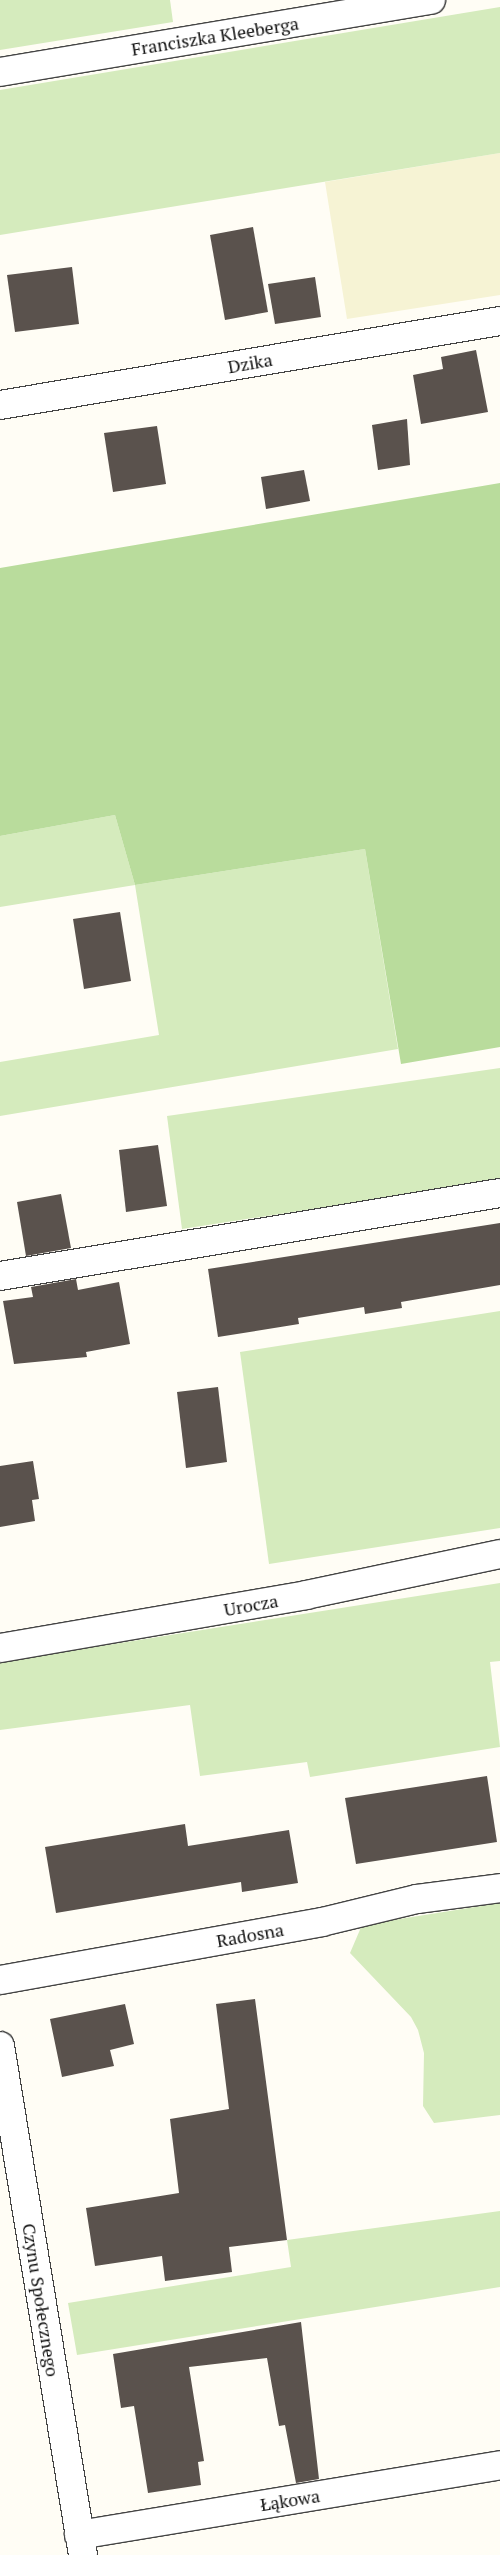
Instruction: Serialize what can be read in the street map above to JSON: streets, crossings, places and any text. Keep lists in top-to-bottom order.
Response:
{
  "streets": {
    "street": [
      "Franciszka Kleeberga",
      "Dzika",
      "Urocza",
      "Radosna",
      "Czynu Społecznego",
      "Łąkowa"
    ]
  },
  "crossings": [
    ["Czynu Społecznego", "Łąkowa"]
  ]
}
